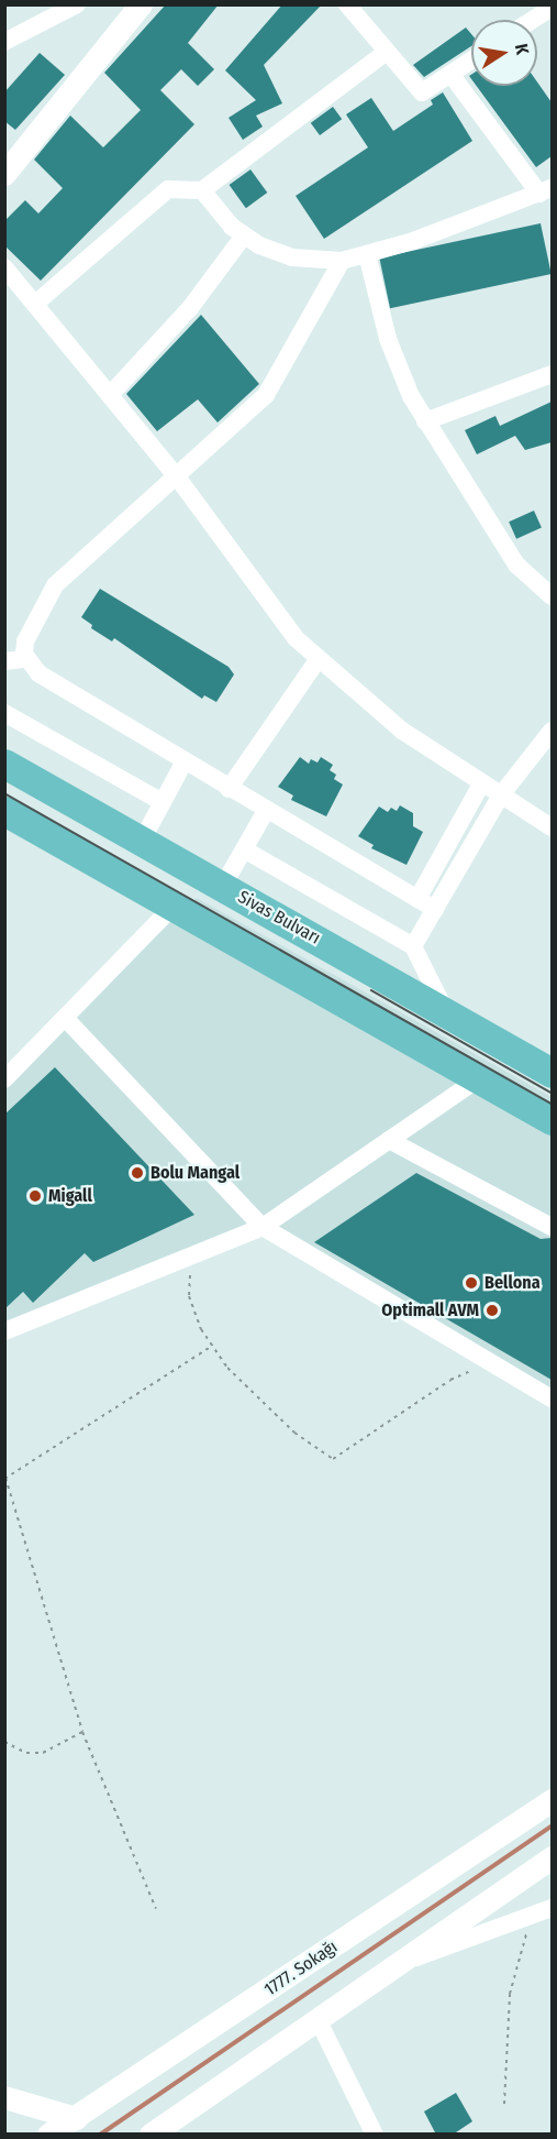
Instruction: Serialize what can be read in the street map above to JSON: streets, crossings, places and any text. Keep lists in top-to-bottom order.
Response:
{
  "streets": {
    "highway": ["Sivas Bulvarı"],
    "street": ["1777. Sokağı"]
  },
  "places": [
    "Bolu Mangal",
    "Migall",
    "Bellona",
    "Optimall AVM"
  ],
  "north": "right"
}
